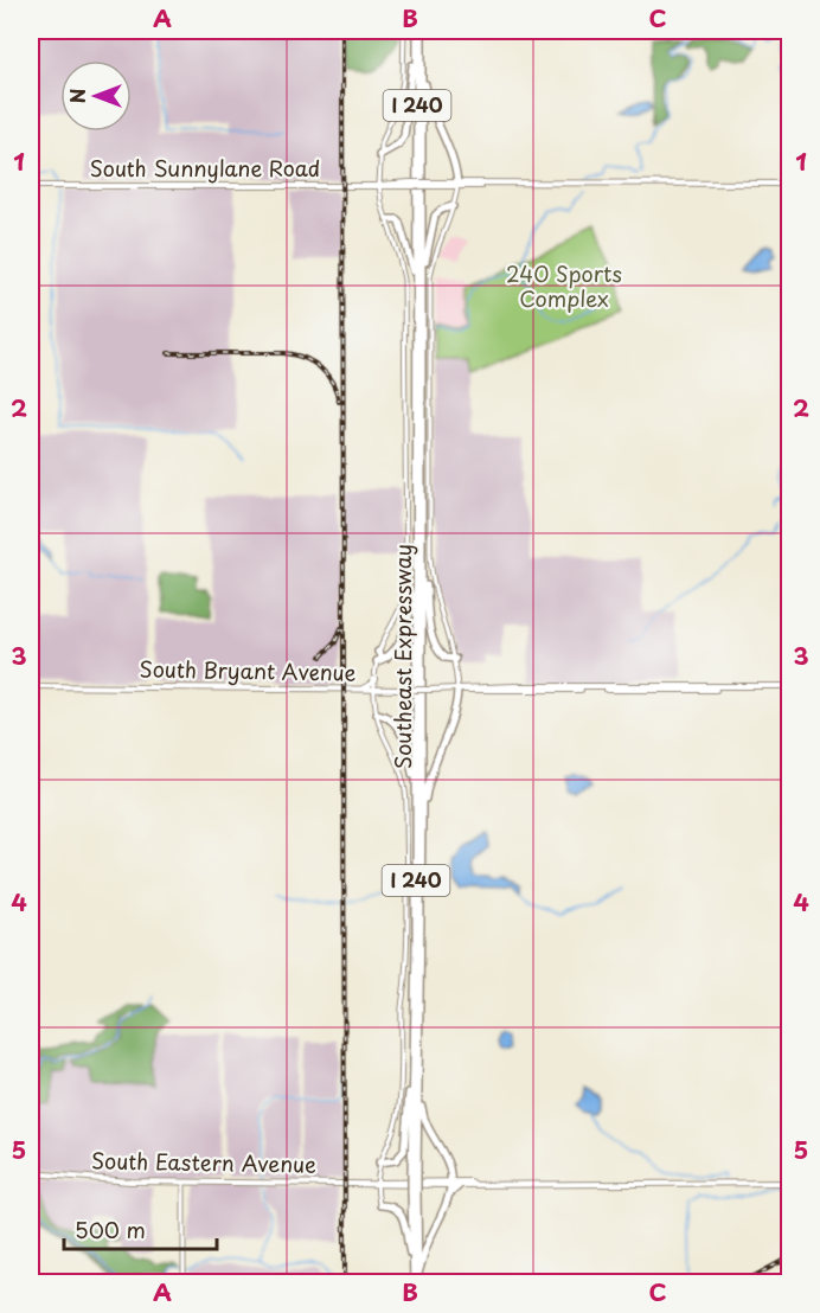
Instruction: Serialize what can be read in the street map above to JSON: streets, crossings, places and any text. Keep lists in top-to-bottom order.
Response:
{
  "streets": {
    "highway": ["I 240", "Southeast Expressway"],
    "main road": ["South Sunnylane Road", "South Bryant Avenue", "South Eastern Avenue"]
  },
  "parks": ["240 Sports Complex"],
  "scale_bar": "500 m",
  "north": "left",
  "grid": {
    "columns": ["A", "B", "C"],
    "rows": [
      "1",
      "2",
      "3",
      "4",
      "5"
    ]
  }
}
